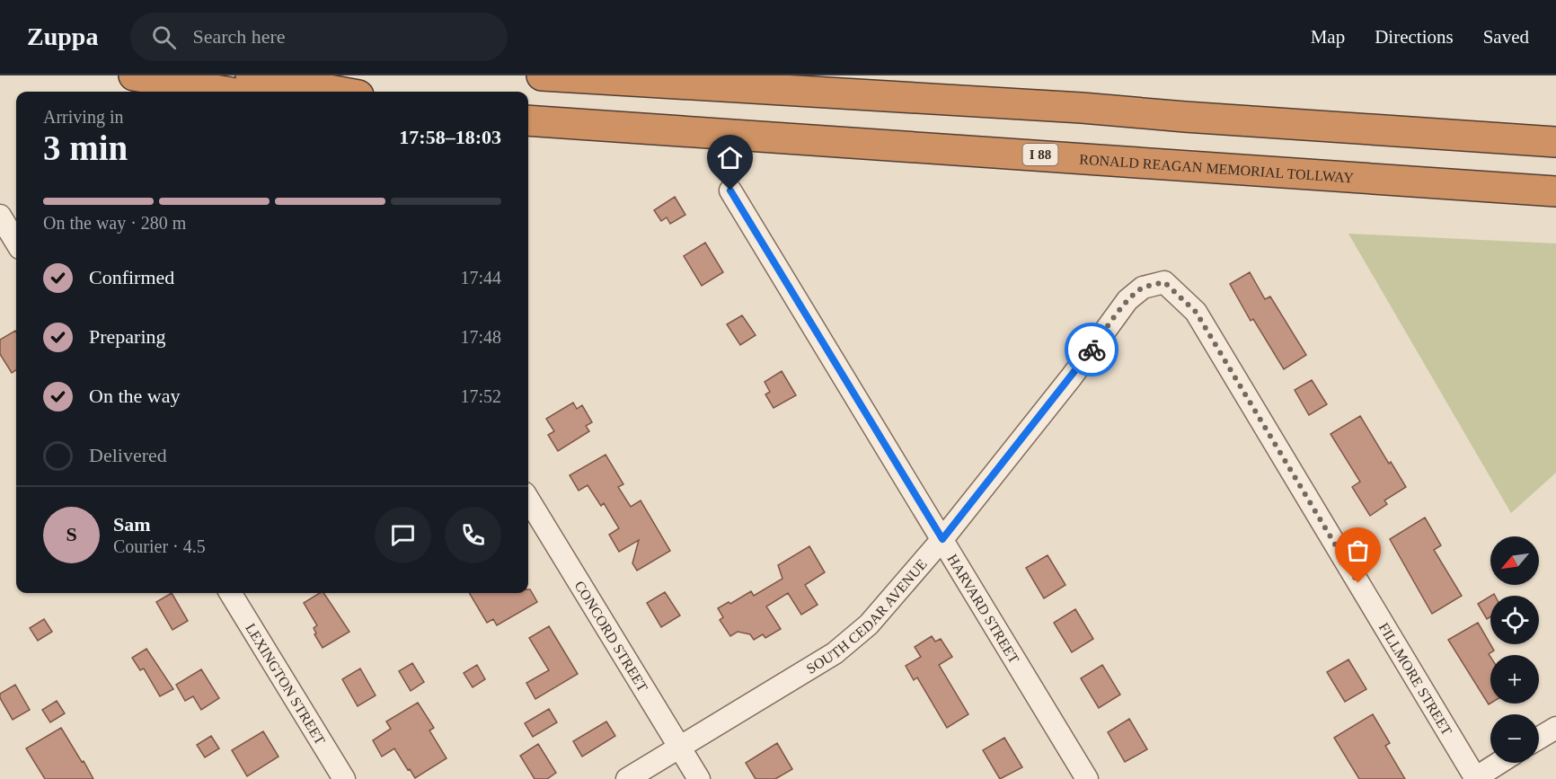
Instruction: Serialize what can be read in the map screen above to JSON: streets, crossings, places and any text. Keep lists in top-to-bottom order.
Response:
{
  "streets": {
    "highway": ["I 88", "RONALD REAGAN MEMORIAL TOLLWAY"],
    "street": [
      "HARVARD STREET",
      "SOUTH CEDAR AVENUE",
      "CONCORD STREET",
      "FILLMORE STREET",
      "LEXINGTON STREET"
    ]
  },
  "crossings": [
    ["HARVARD STREET", "SOUTH CEDAR AVENUE"],
    ["SOUTH CEDAR AVENUE", "CONCORD STREET"],
    ["SOUTH CEDAR AVENUE", "FILLMORE STREET"]
  ],
  "north": "bottom left",
  "page": {
    "header": "Zuppa",
    "search": "Search here",
    "nav": ["Map", "Directions", "Saved"],
    "heading": ["3 min", "Arriving in", "17:58–18:03"],
    "panel": ["Sam", "Courier · 4.5"],
    "bar": "On the way · 280 m",
    "list": [
      ["Confirmed", "17:44"],
      ["Preparing", "17:48"],
      ["On the way", "17:52"],
      "Delivered"
    ],
    "round": "S",
    "map_buttons": ["+", "−"]
  }
}
